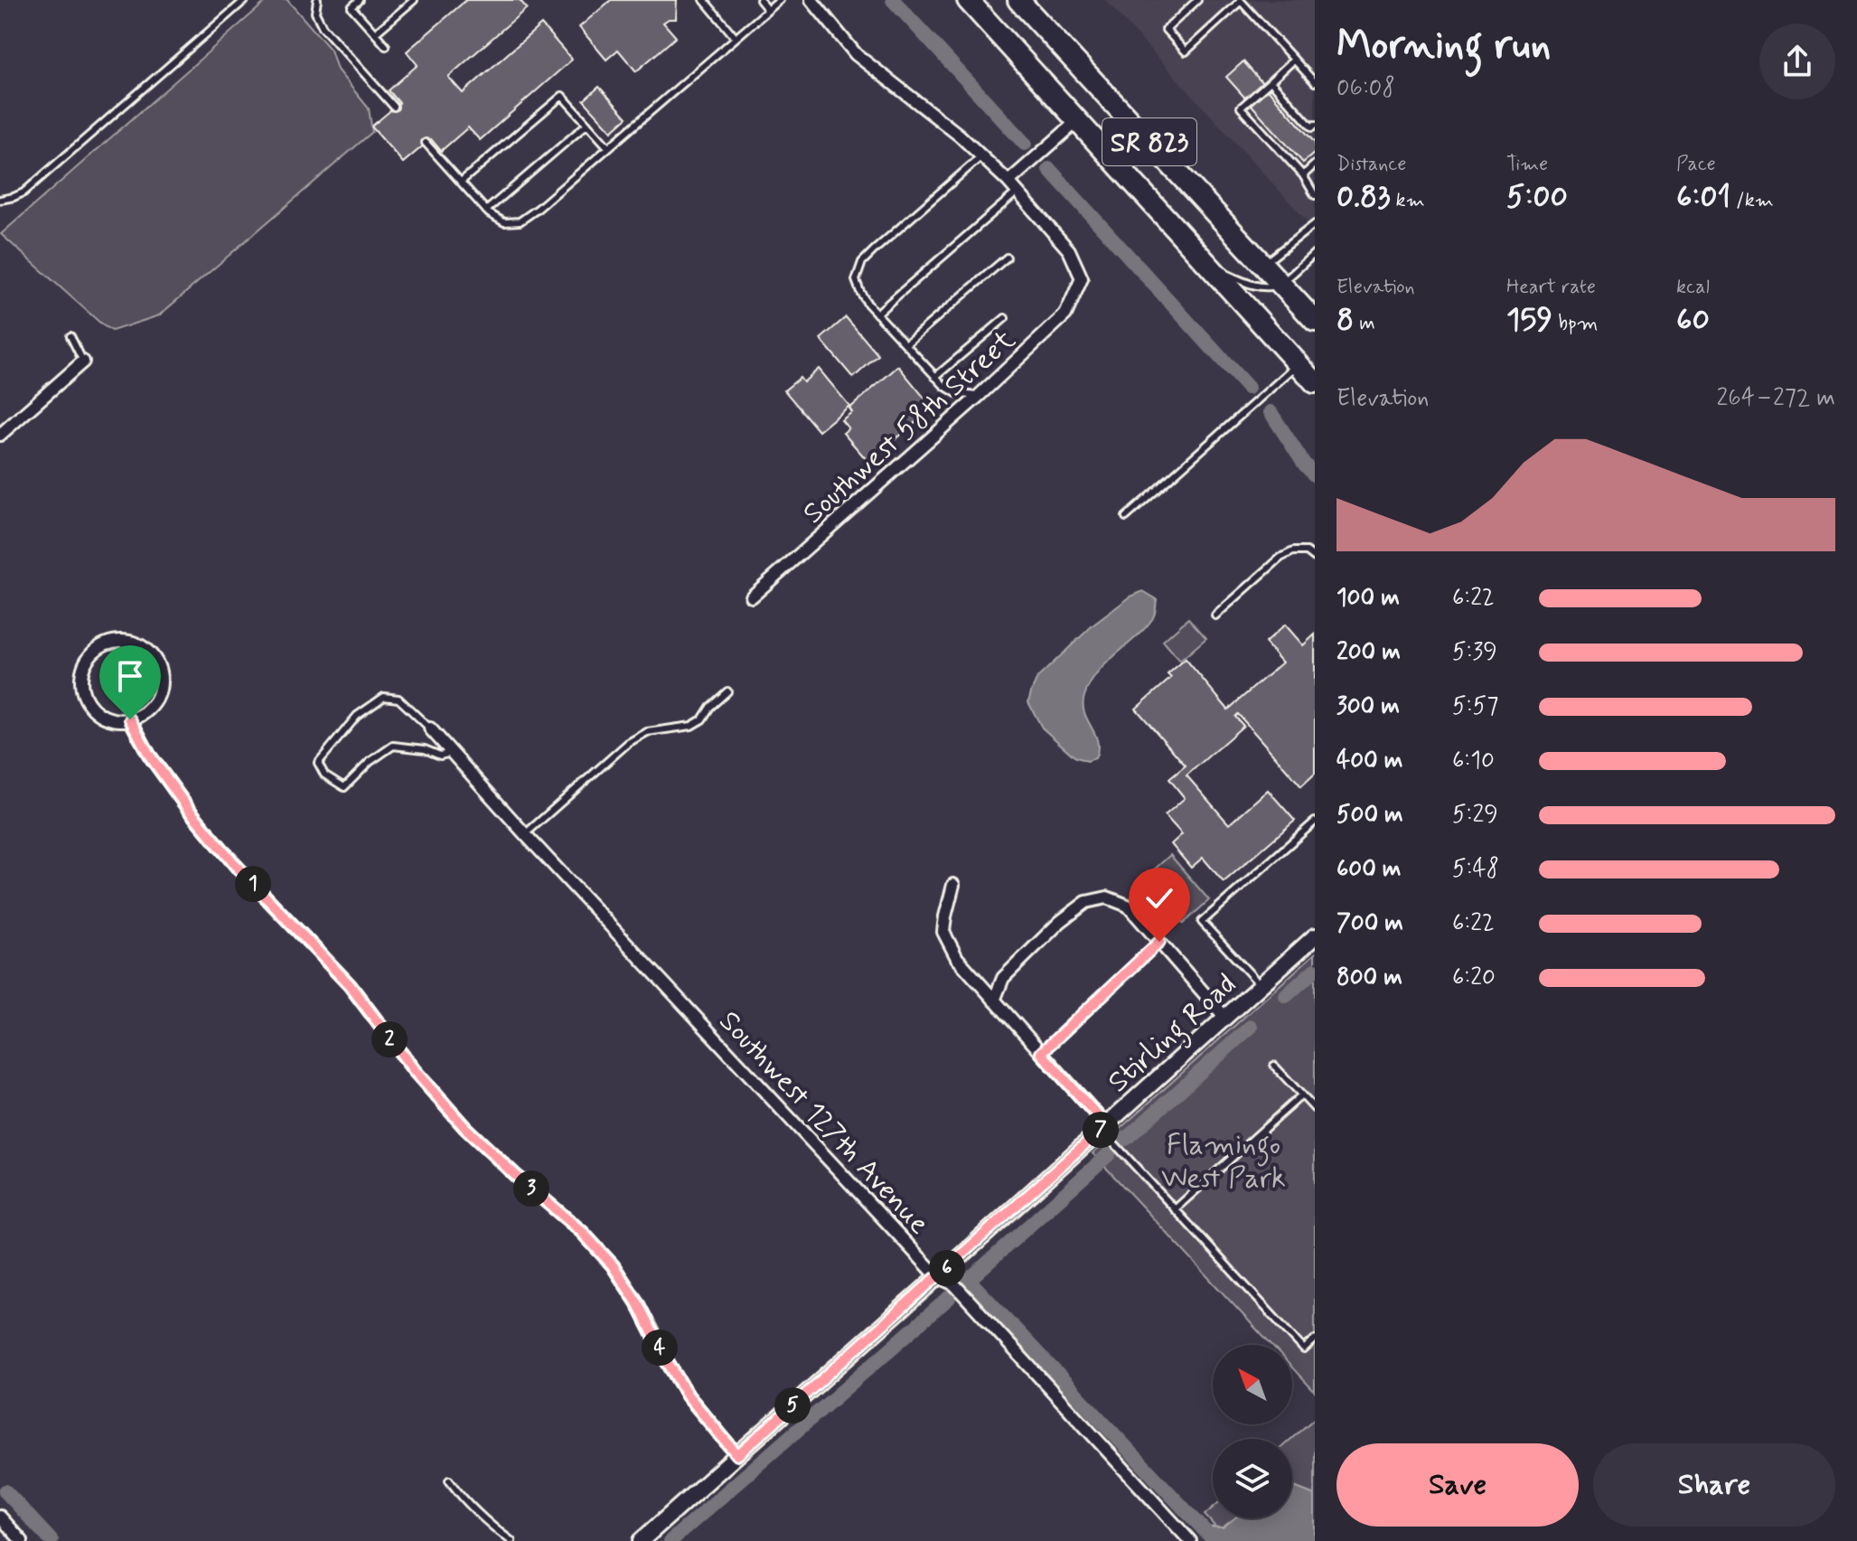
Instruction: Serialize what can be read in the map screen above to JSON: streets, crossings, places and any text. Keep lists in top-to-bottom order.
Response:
{
  "streets": {
    "highway": ["SR 823"],
    "street": ["Southwest 58th Street", "Stirling Road", "Southwest 127th Avenue"]
  },
  "crossings": [
    ["Stirling Road", "Southwest 127th Avenue"]
  ],
  "parks": ["Flamingo West Park"],
  "north": "top left",
  "page": {
    "heading": ["Morning run", "06:08"],
    "stats": [
      ["Distance", "0.83 km"],
      ["Time", "5:00"],
      ["Pace", "6:01 /km"],
      ["Elevation", "8 m"],
      ["Heart rate", "159 bpm"],
      ["kcal", "60"]
    ],
    "chart": ["Elevation", "264–272 m"],
    "list": [
      {
        "name": "100 m",
        "note": "6:22"
      },
      {
        "name": "200 m",
        "note": "5:39"
      },
      {
        "name": "300 m",
        "note": "5:57"
      },
      {
        "name": "400 m",
        "note": "6:10"
      },
      {
        "name": "500 m",
        "note": "5:29"
      },
      {
        "name": "600 m",
        "note": "5:48"
      },
      {
        "name": "700 m",
        "note": "6:22"
      },
      {
        "name": "800 m",
        "note": "6:20"
      }
    ],
    "pins": [
      "1",
      "2",
      "7",
      "3",
      "6",
      "4",
      "5"
    ],
    "buttons": ["Save", "Share"]
  }
}
